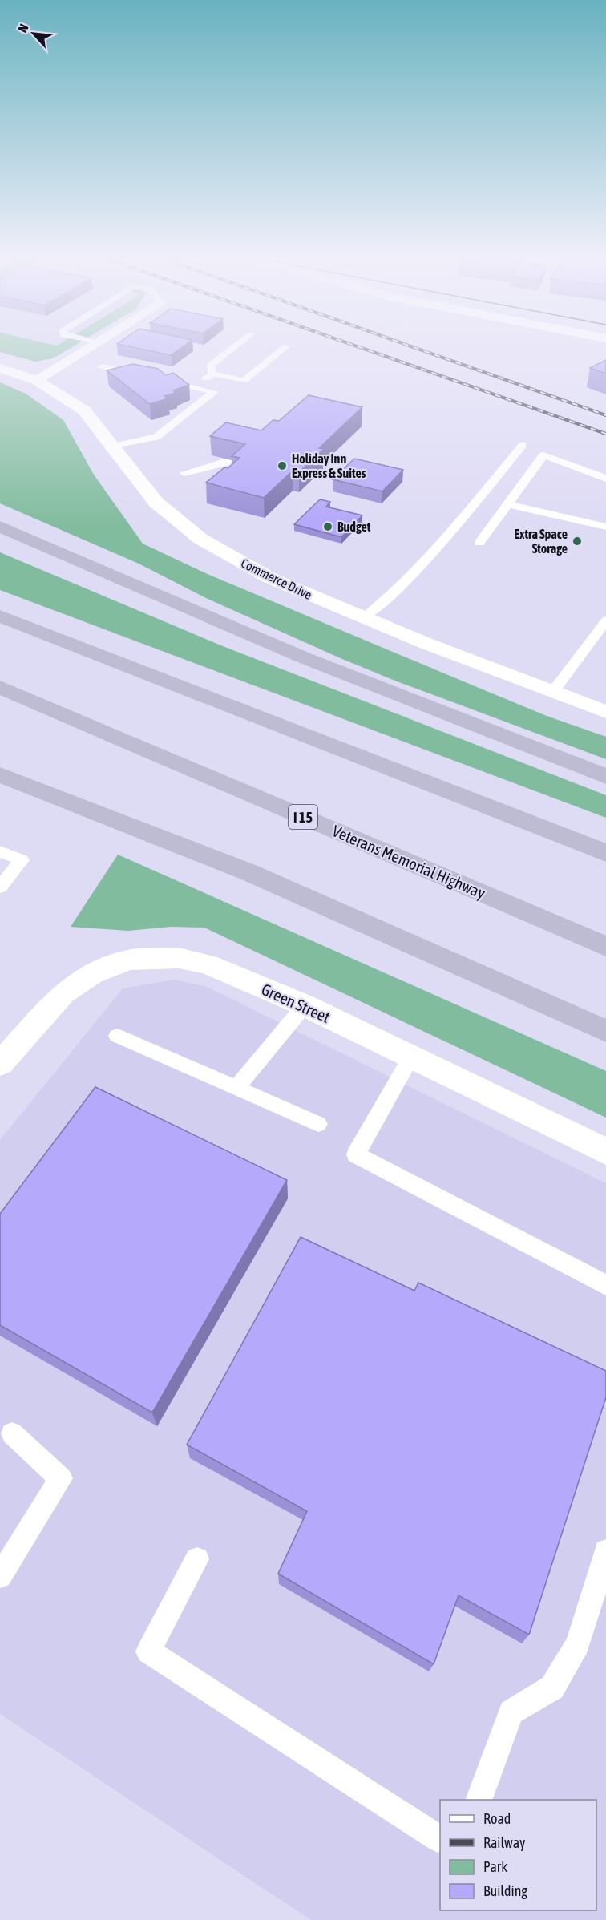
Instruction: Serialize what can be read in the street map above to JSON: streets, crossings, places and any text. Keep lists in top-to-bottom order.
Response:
{
  "streets": {
    "highway": ["I 15", "Veterans Memorial Highway"],
    "street": ["Commerce Drive", "Green Street"]
  },
  "places": ["Holiday Inn Express & Suites", "Budget", "Extra Space Storage"],
  "legend": [
    "Road",
    "Railway",
    "Park",
    "Building"
  ],
  "north": "top left"
}
